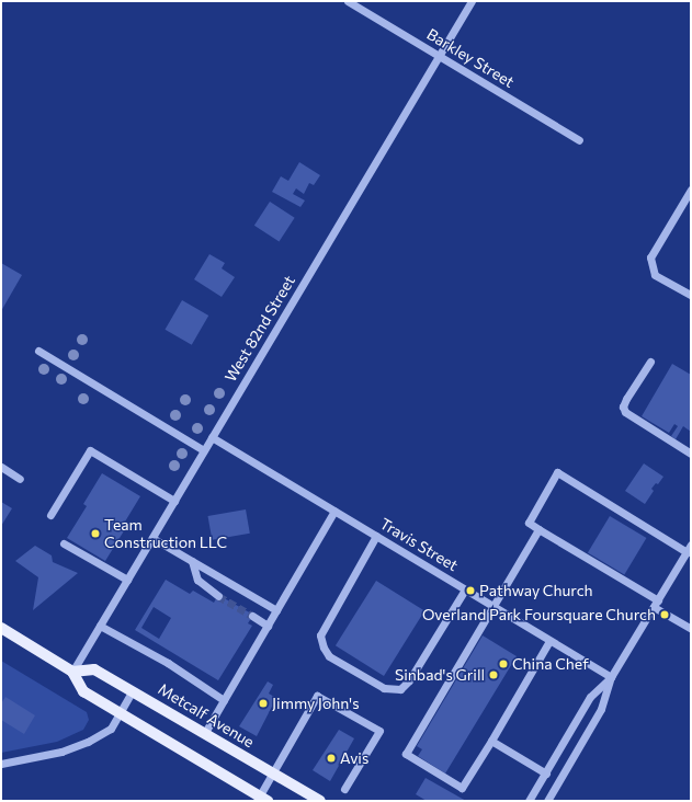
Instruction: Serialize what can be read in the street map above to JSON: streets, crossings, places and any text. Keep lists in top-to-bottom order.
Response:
{
  "streets": {
    "main road": ["Metcalf Avenue"],
    "street": ["Barkley Street", "West 82nd Street", "Travis Street"]
  },
  "crossings": [
    ["Barkley Street", "West 82nd Street"],
    ["West 82nd Street", "Travis Street"],
    ["West 82nd Street", "Metcalf Avenue"]
  ],
  "places": [
    "Team Construction LLC",
    "Pathway Church",
    "Overland Park Foursquare Church",
    "China Chef",
    "Sinbad's Grill",
    "Jimmy John's",
    "Avis"
  ]
}
